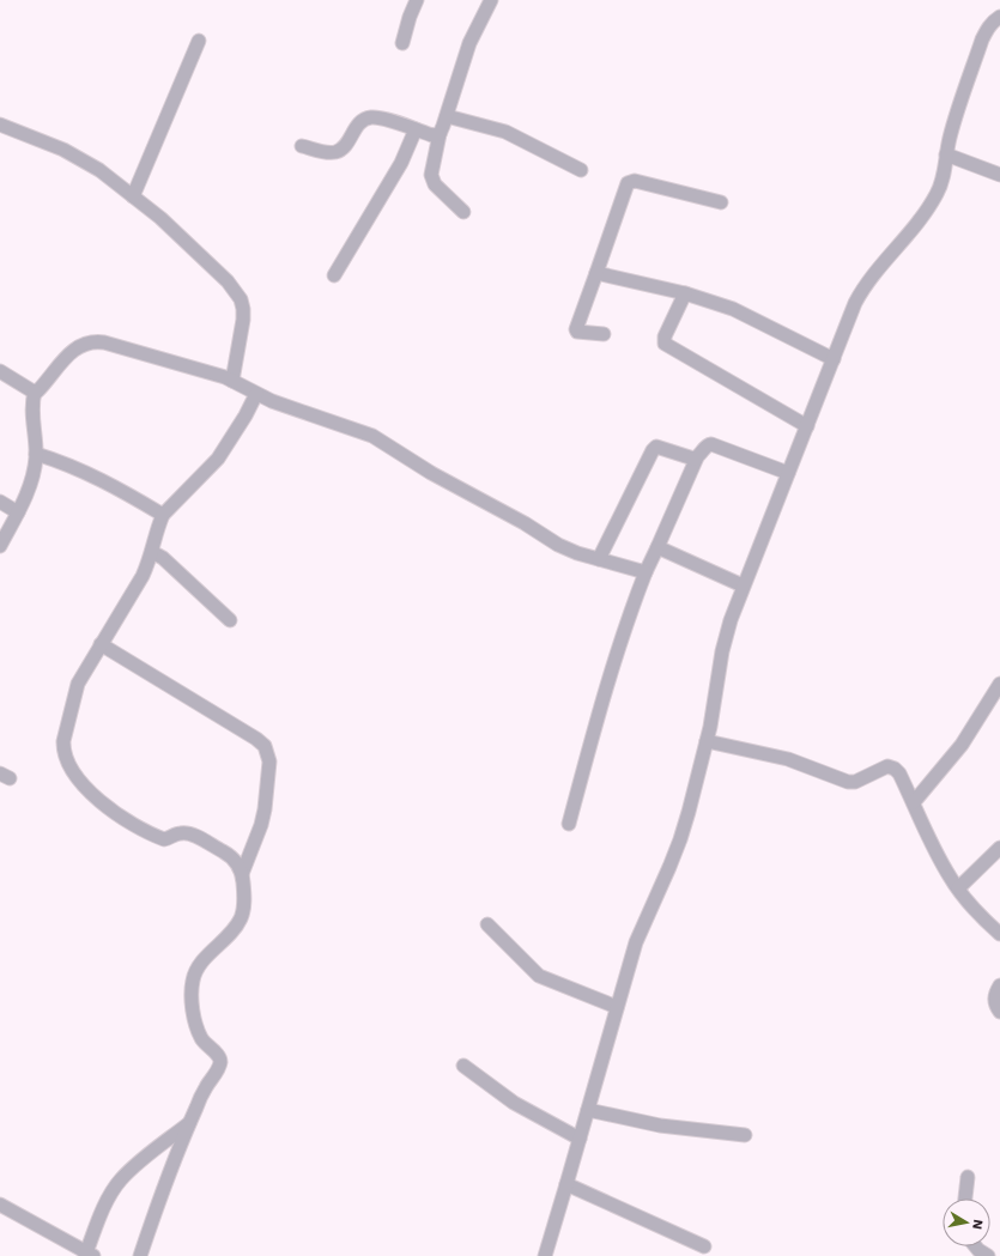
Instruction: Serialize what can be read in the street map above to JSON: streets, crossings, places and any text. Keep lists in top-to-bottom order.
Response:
{
  "north": "right"
}
